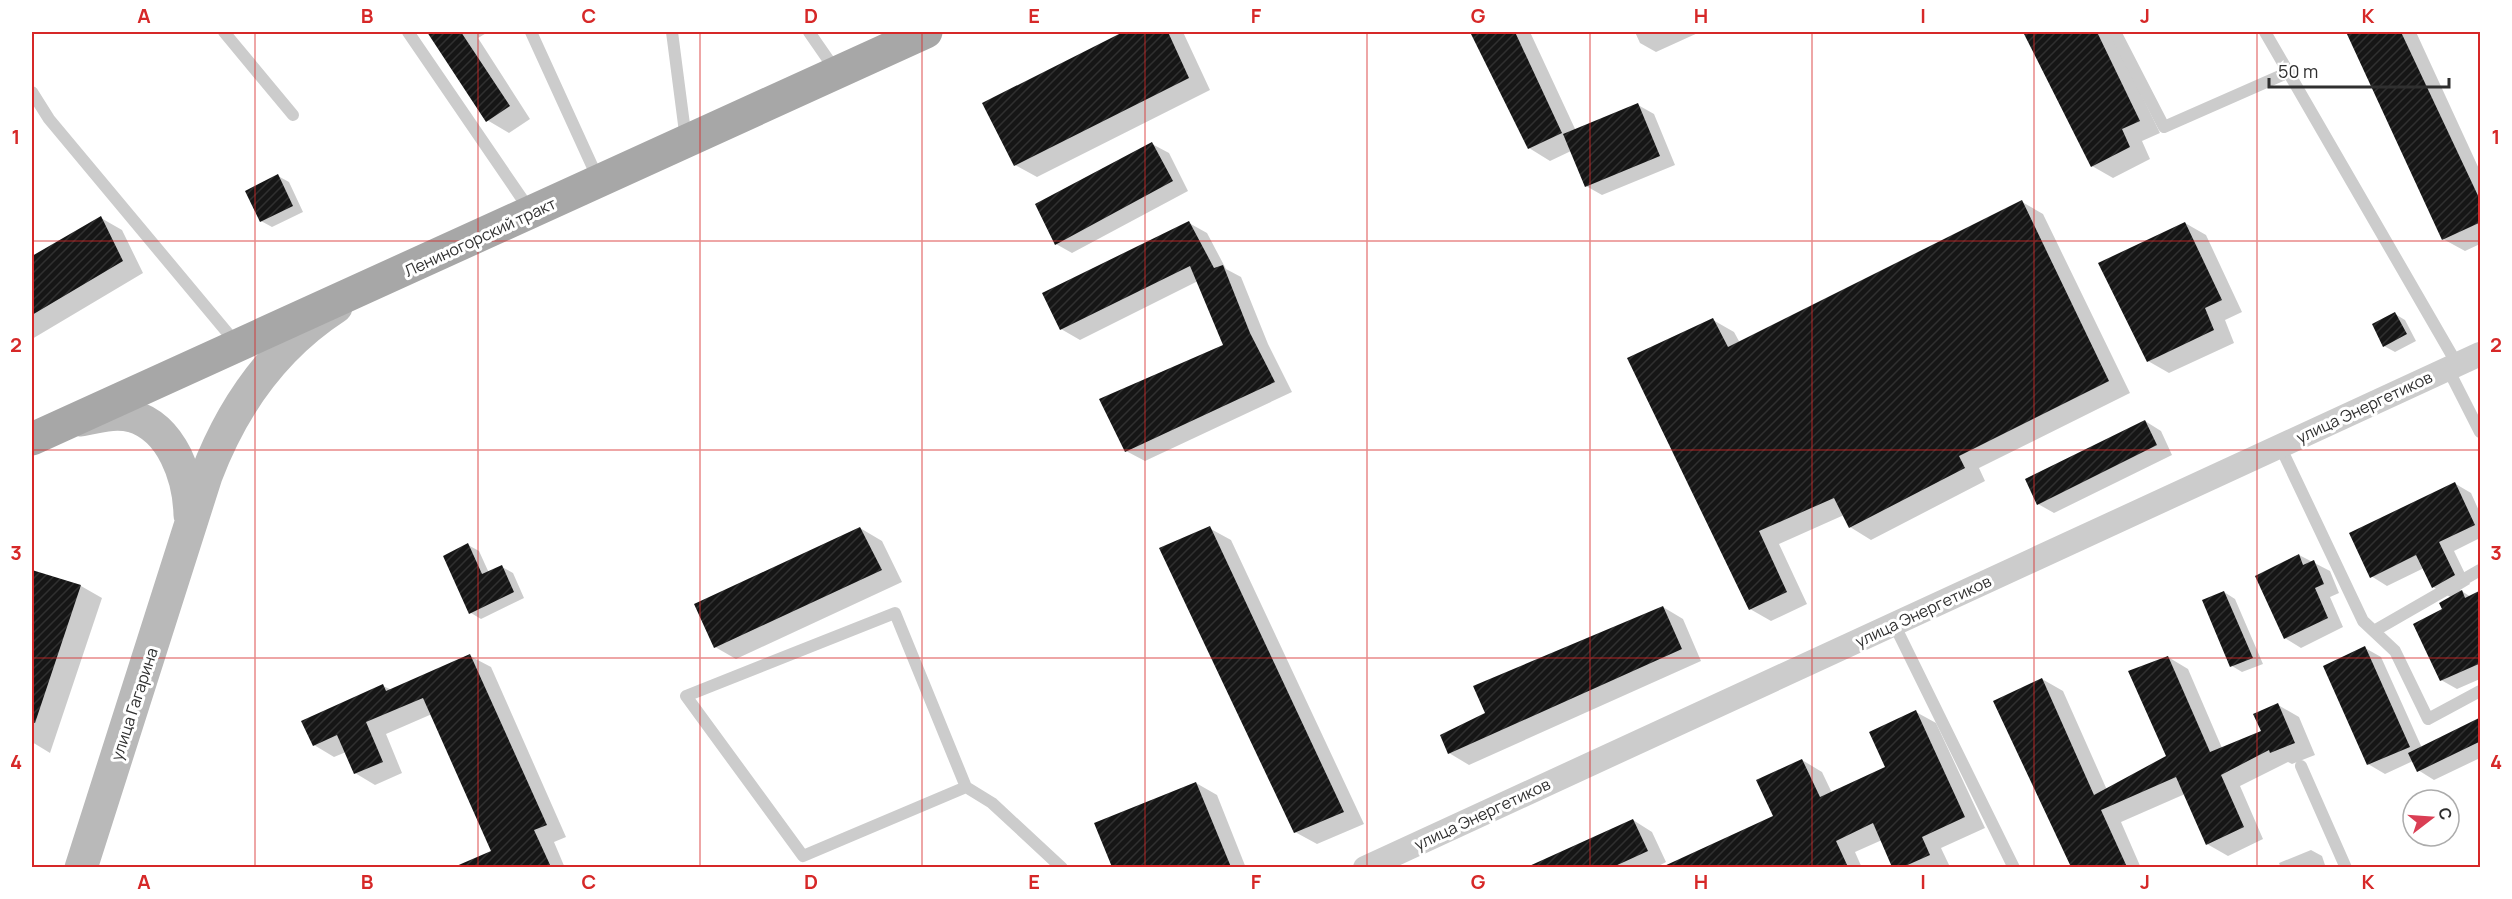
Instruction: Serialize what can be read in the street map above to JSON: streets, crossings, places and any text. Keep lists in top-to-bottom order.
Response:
{
  "streets": {
    "main road": ["Лениногорский тракт"],
    "street": ["улица Энергетиков", "улица Гагарина"]
  },
  "crossings": [
    ["Лениногорский тракт", "улица Гагарина"]
  ],
  "scale_bar": "50 m",
  "north": "right",
  "grid": {
    "columns": [
      "A",
      "B",
      "C",
      "D",
      "E",
      "F",
      "G",
      "H",
      "I",
      "J",
      "K"
    ],
    "rows": [
      "1",
      "2",
      "3",
      "4"
    ]
  }
}
